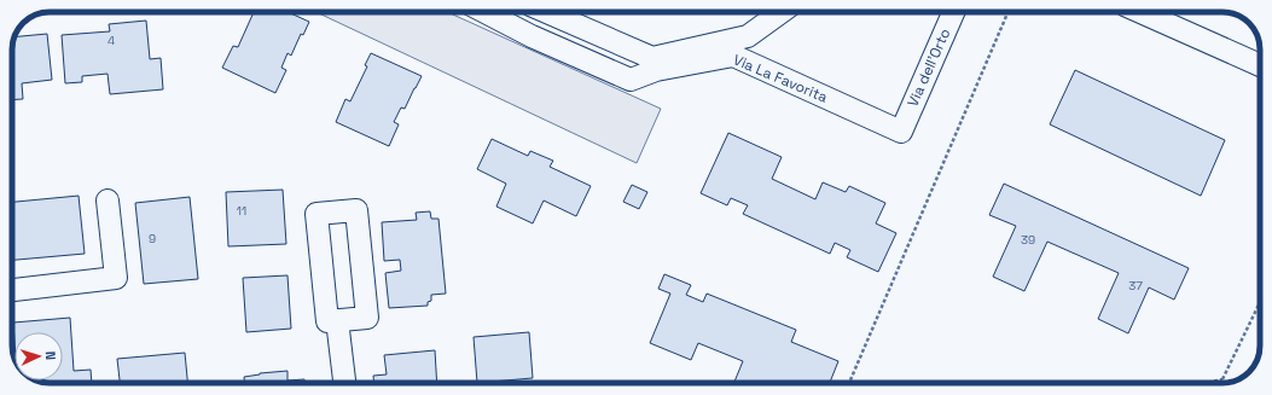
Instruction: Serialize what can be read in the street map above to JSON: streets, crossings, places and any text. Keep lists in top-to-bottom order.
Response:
{
  "streets": {
    "street": ["Via dell'Orto", "Via La Favorita"]
  },
  "crossings": [
    ["Via dell'Orto", "Via La Favorita"]
  ],
  "house_numbers": [
    "4",
    "11",
    "9",
    "39",
    "37"
  ],
  "north": "right"
}
